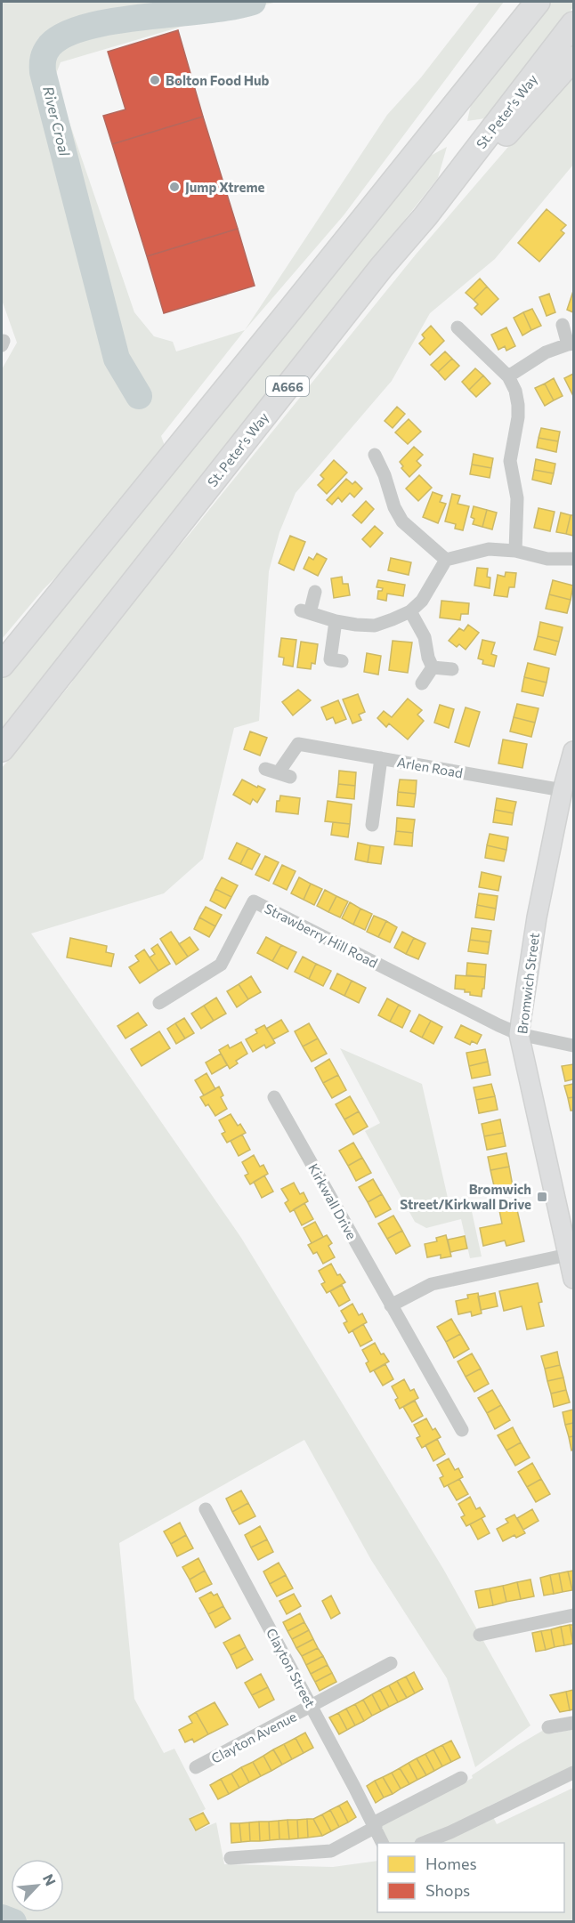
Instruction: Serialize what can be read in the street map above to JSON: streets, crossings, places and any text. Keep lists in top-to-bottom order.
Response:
{
  "streets": {
    "highway": ["St. Peter's Way", "A666"],
    "street": [
      "Arlen Road",
      "Strawberry Hill Road",
      "Bromwich Street",
      "Kirkwall Drive",
      "Clayton Street",
      "Clayton Avenue"
    ]
  },
  "crossings": [
    ["St. Peter's Way", "A666"],
    ["Arlen Road", "Bromwich Street"],
    ["Strawberry Hill Road", "Bromwich Street"],
    ["Clayton Street", "Clayton Avenue"]
  ],
  "water": ["River Croal"],
  "places": {
    "other": ["Bolton Food Hub", "Jump Xtreme"],
    "transit": ["Bromwich Street/Kirkwall Drive"]
  },
  "legend": ["Homes", "Shops"],
  "north": "top right"
}
